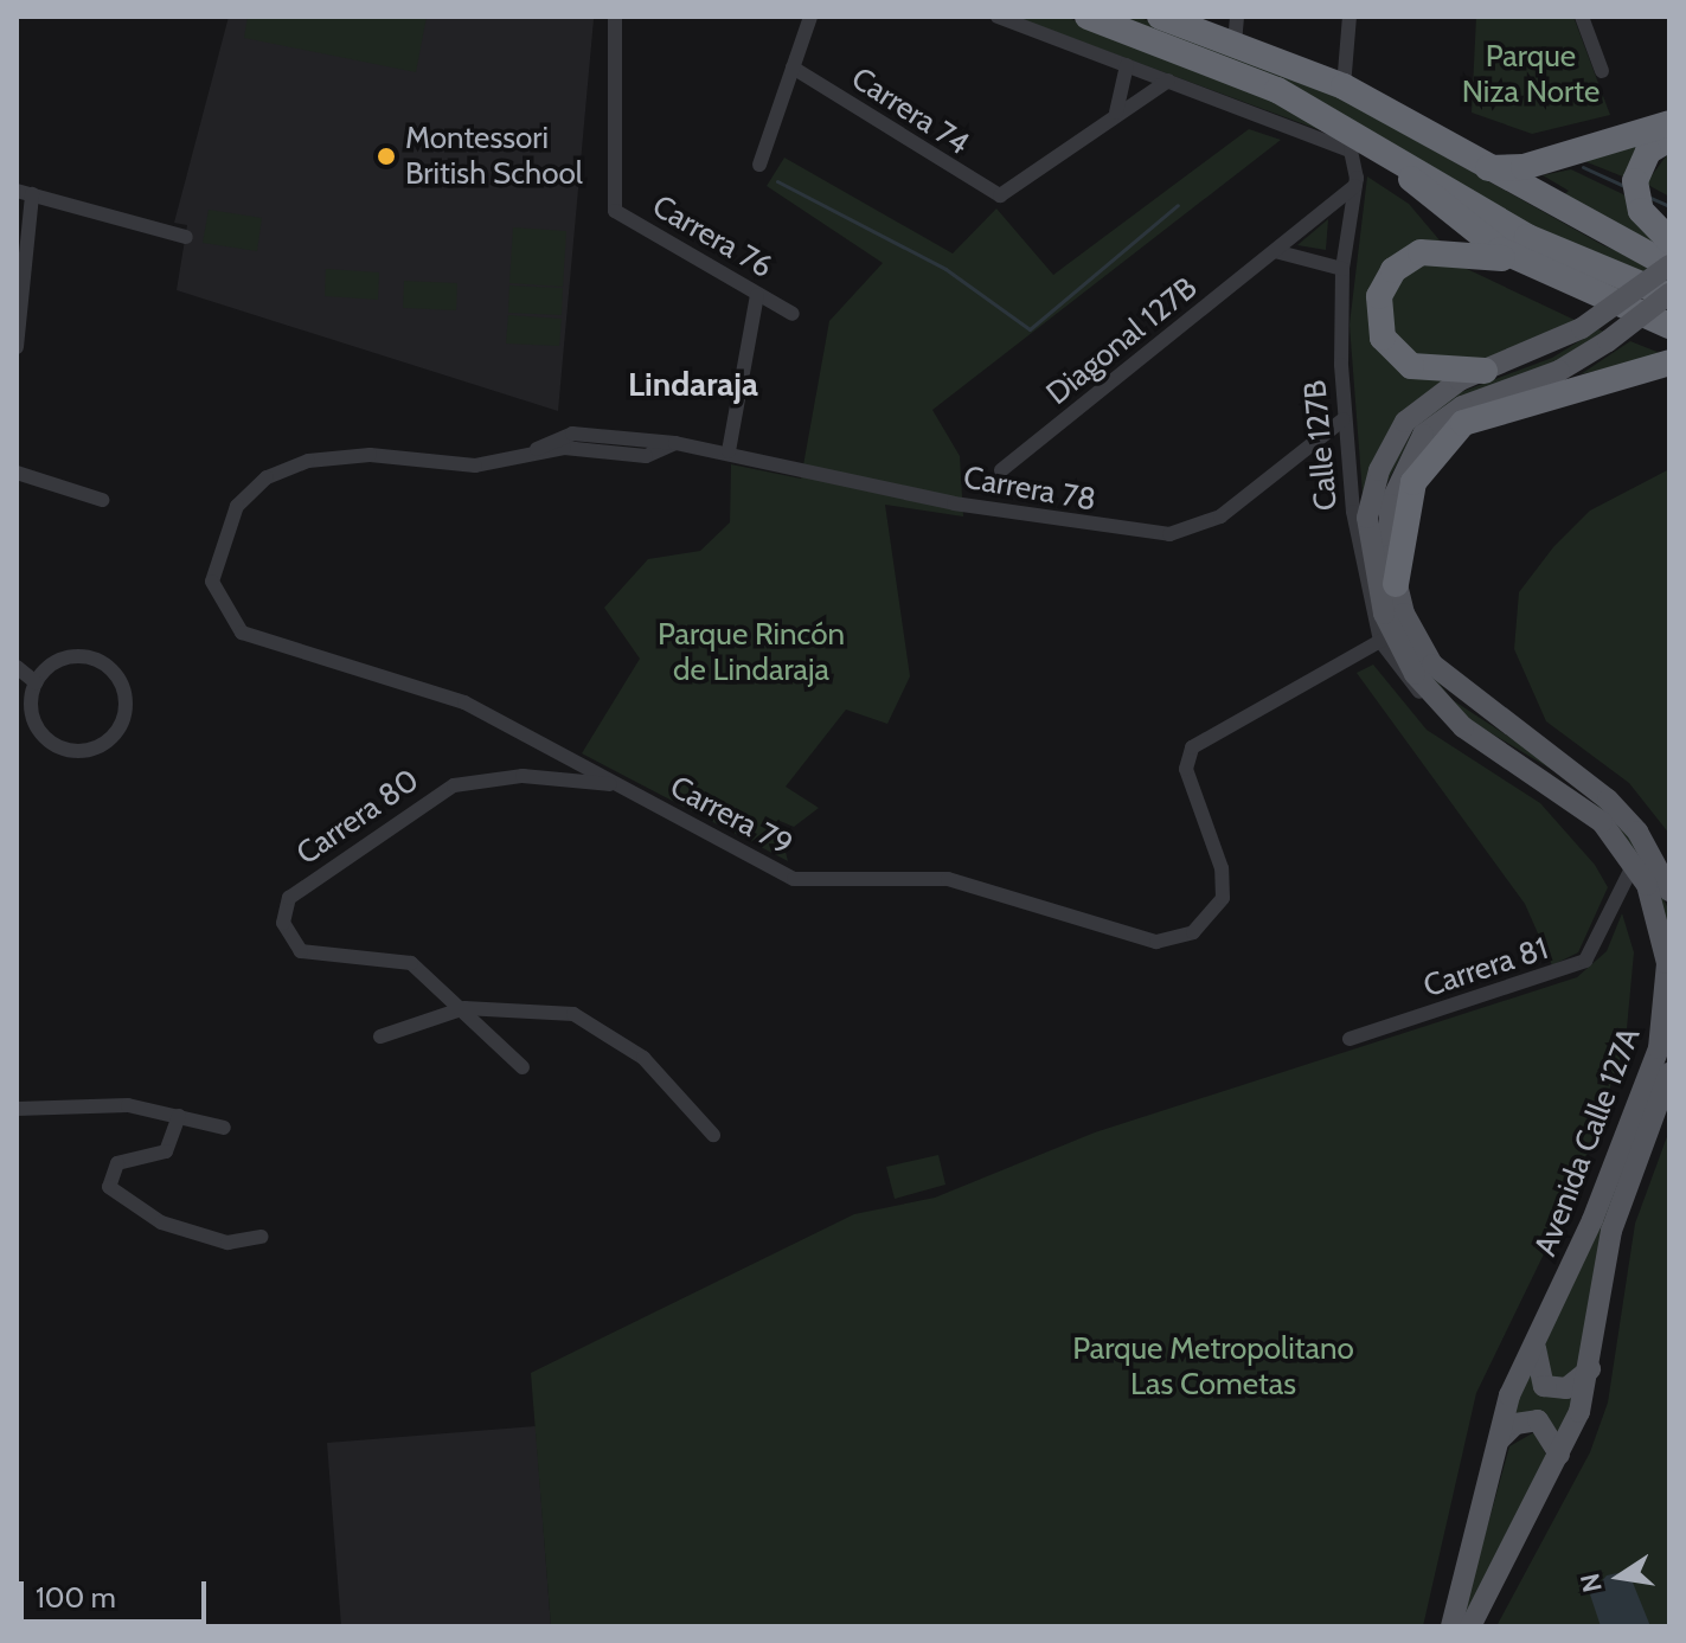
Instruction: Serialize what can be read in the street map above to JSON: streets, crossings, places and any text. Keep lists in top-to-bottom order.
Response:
{
  "streets": {
    "main road": ["Avenida Calle 127A"],
    "street": [
      "Carrera 74",
      "Carrera 76",
      "Diagonal 127B",
      "Calle 127B",
      "Carrera 78",
      "Carrera 79",
      "Carrera 80",
      "Carrera 81"
    ]
  },
  "crossings": [
    ["Diagonal 127B", "Calle 127B"],
    ["Calle 127B", "Carrera 78"],
    ["Calle 127B", "Carrera 79"],
    ["Calle 127B", "Avenida Calle 127A"],
    ["Carrera 78", "Carrera 79"],
    ["Carrera 79", "Carrera 80"],
    ["Carrera 81", "Avenida Calle 127A"]
  ],
  "districts": ["Lindaraja"],
  "parks": ["Parque Niza Norte", "Parque Rincón de Lindaraja", "Parque Metropolitano Las Cometas"],
  "places": ["Montessori British School"],
  "scale_bar": "100 m",
  "north": "left"
}
